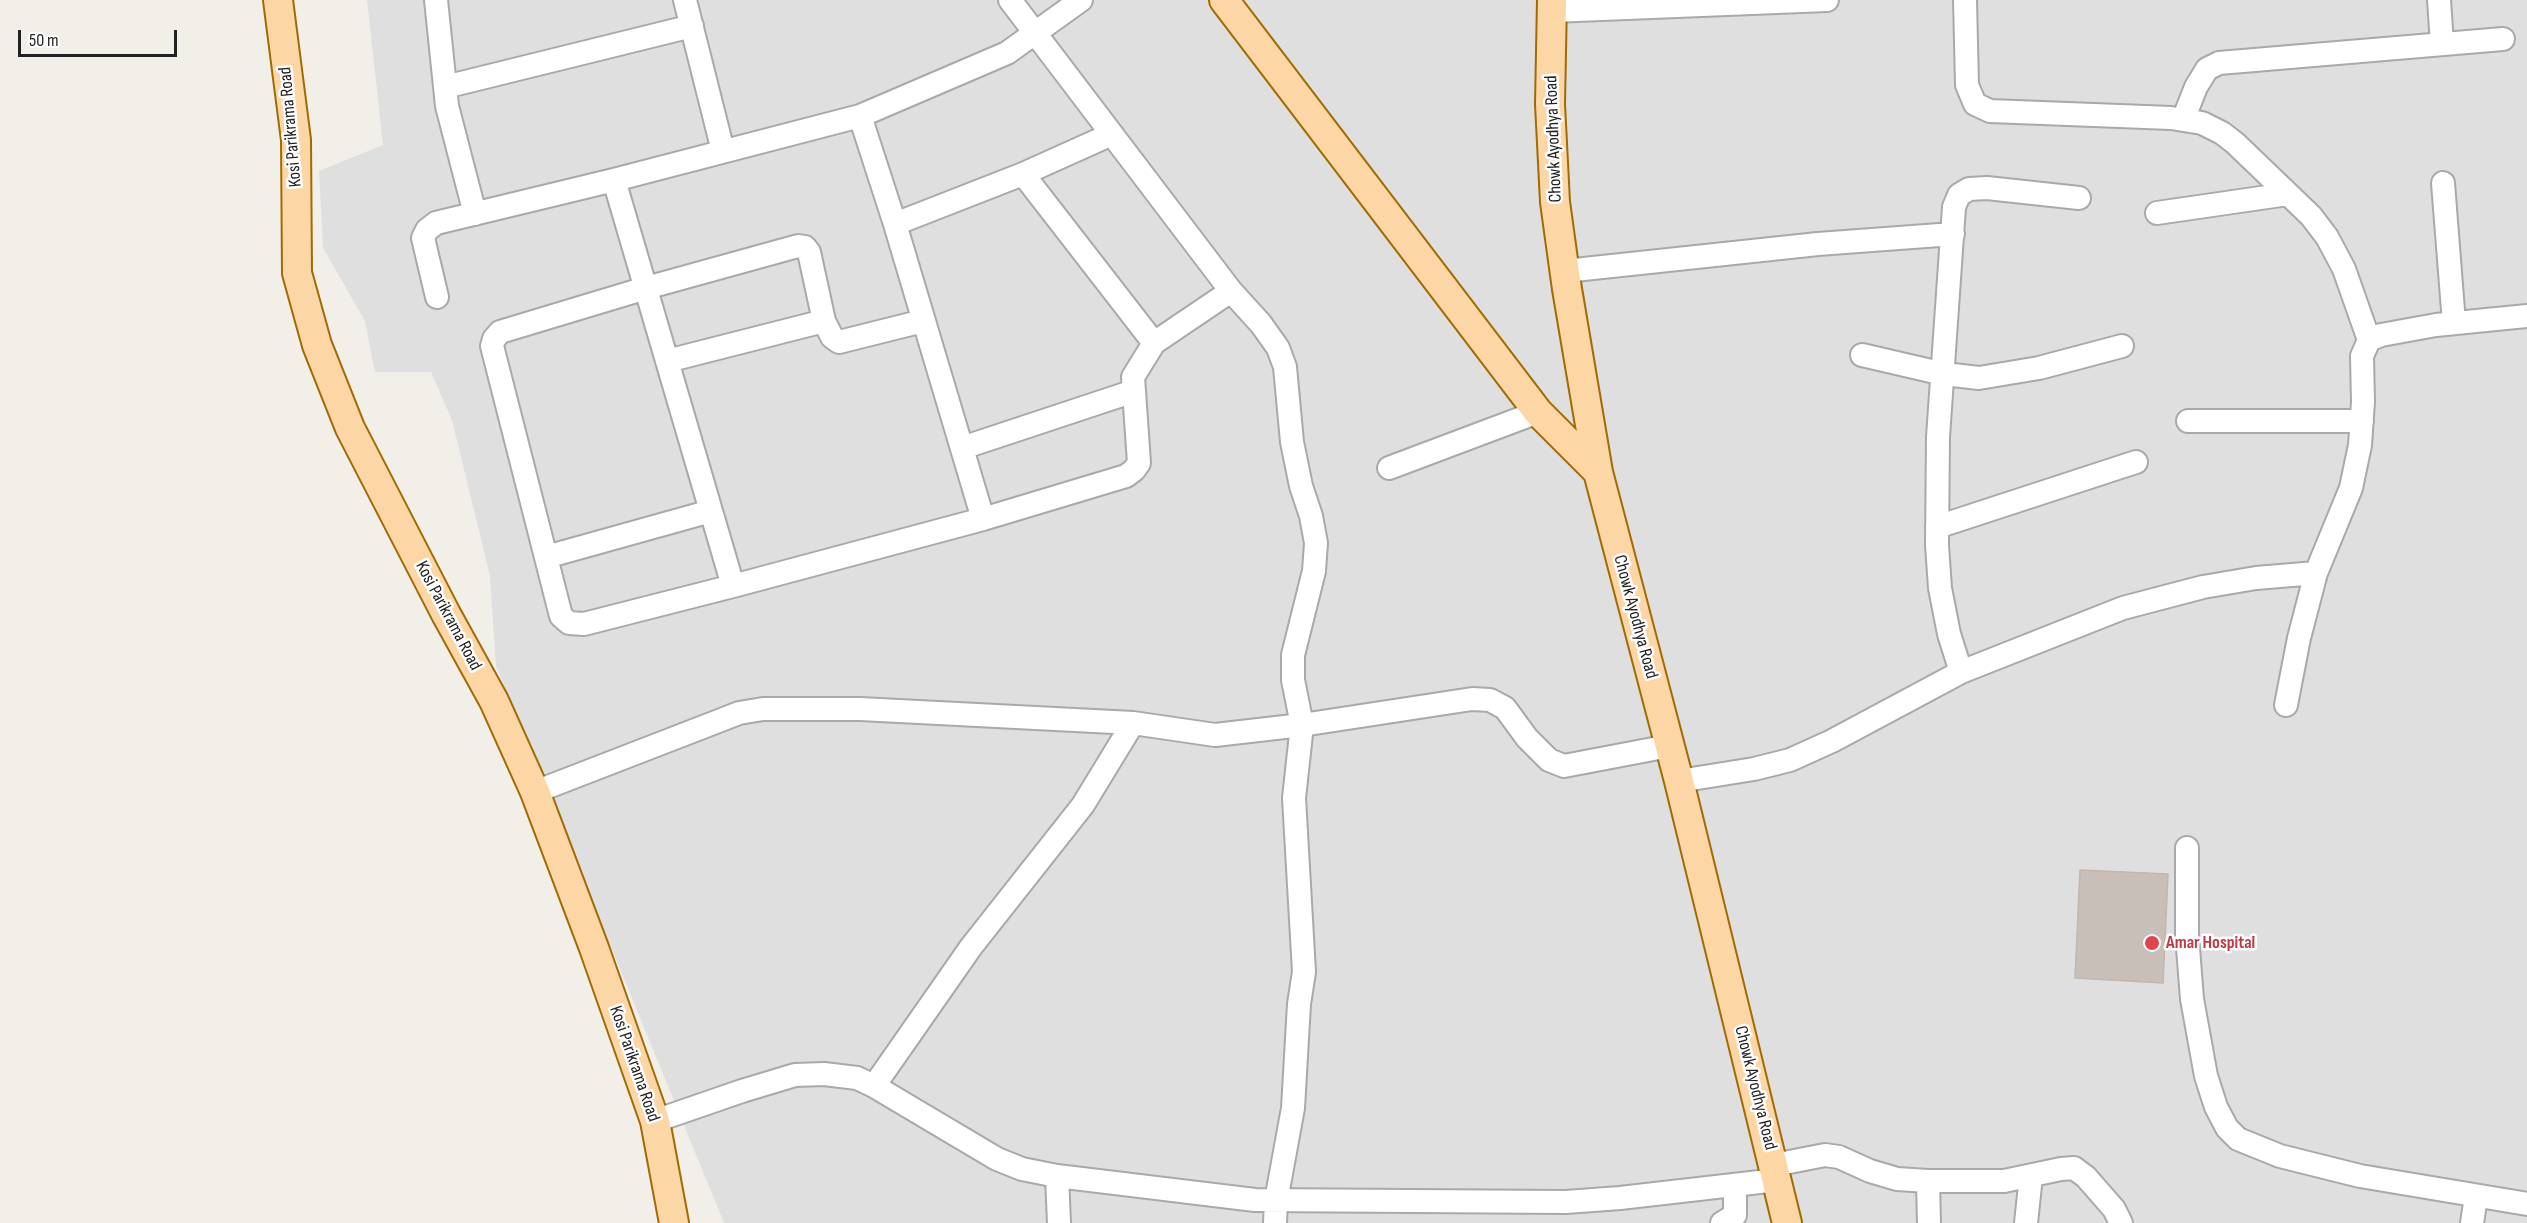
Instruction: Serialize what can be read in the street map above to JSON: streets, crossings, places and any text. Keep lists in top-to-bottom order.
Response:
{
  "streets": {
    "main road": ["Kosi Parikrama Road", "Chowk Ayodhya Road"]
  },
  "places": ["Amar Hospital"],
  "scale_bar": "50 m"
}
